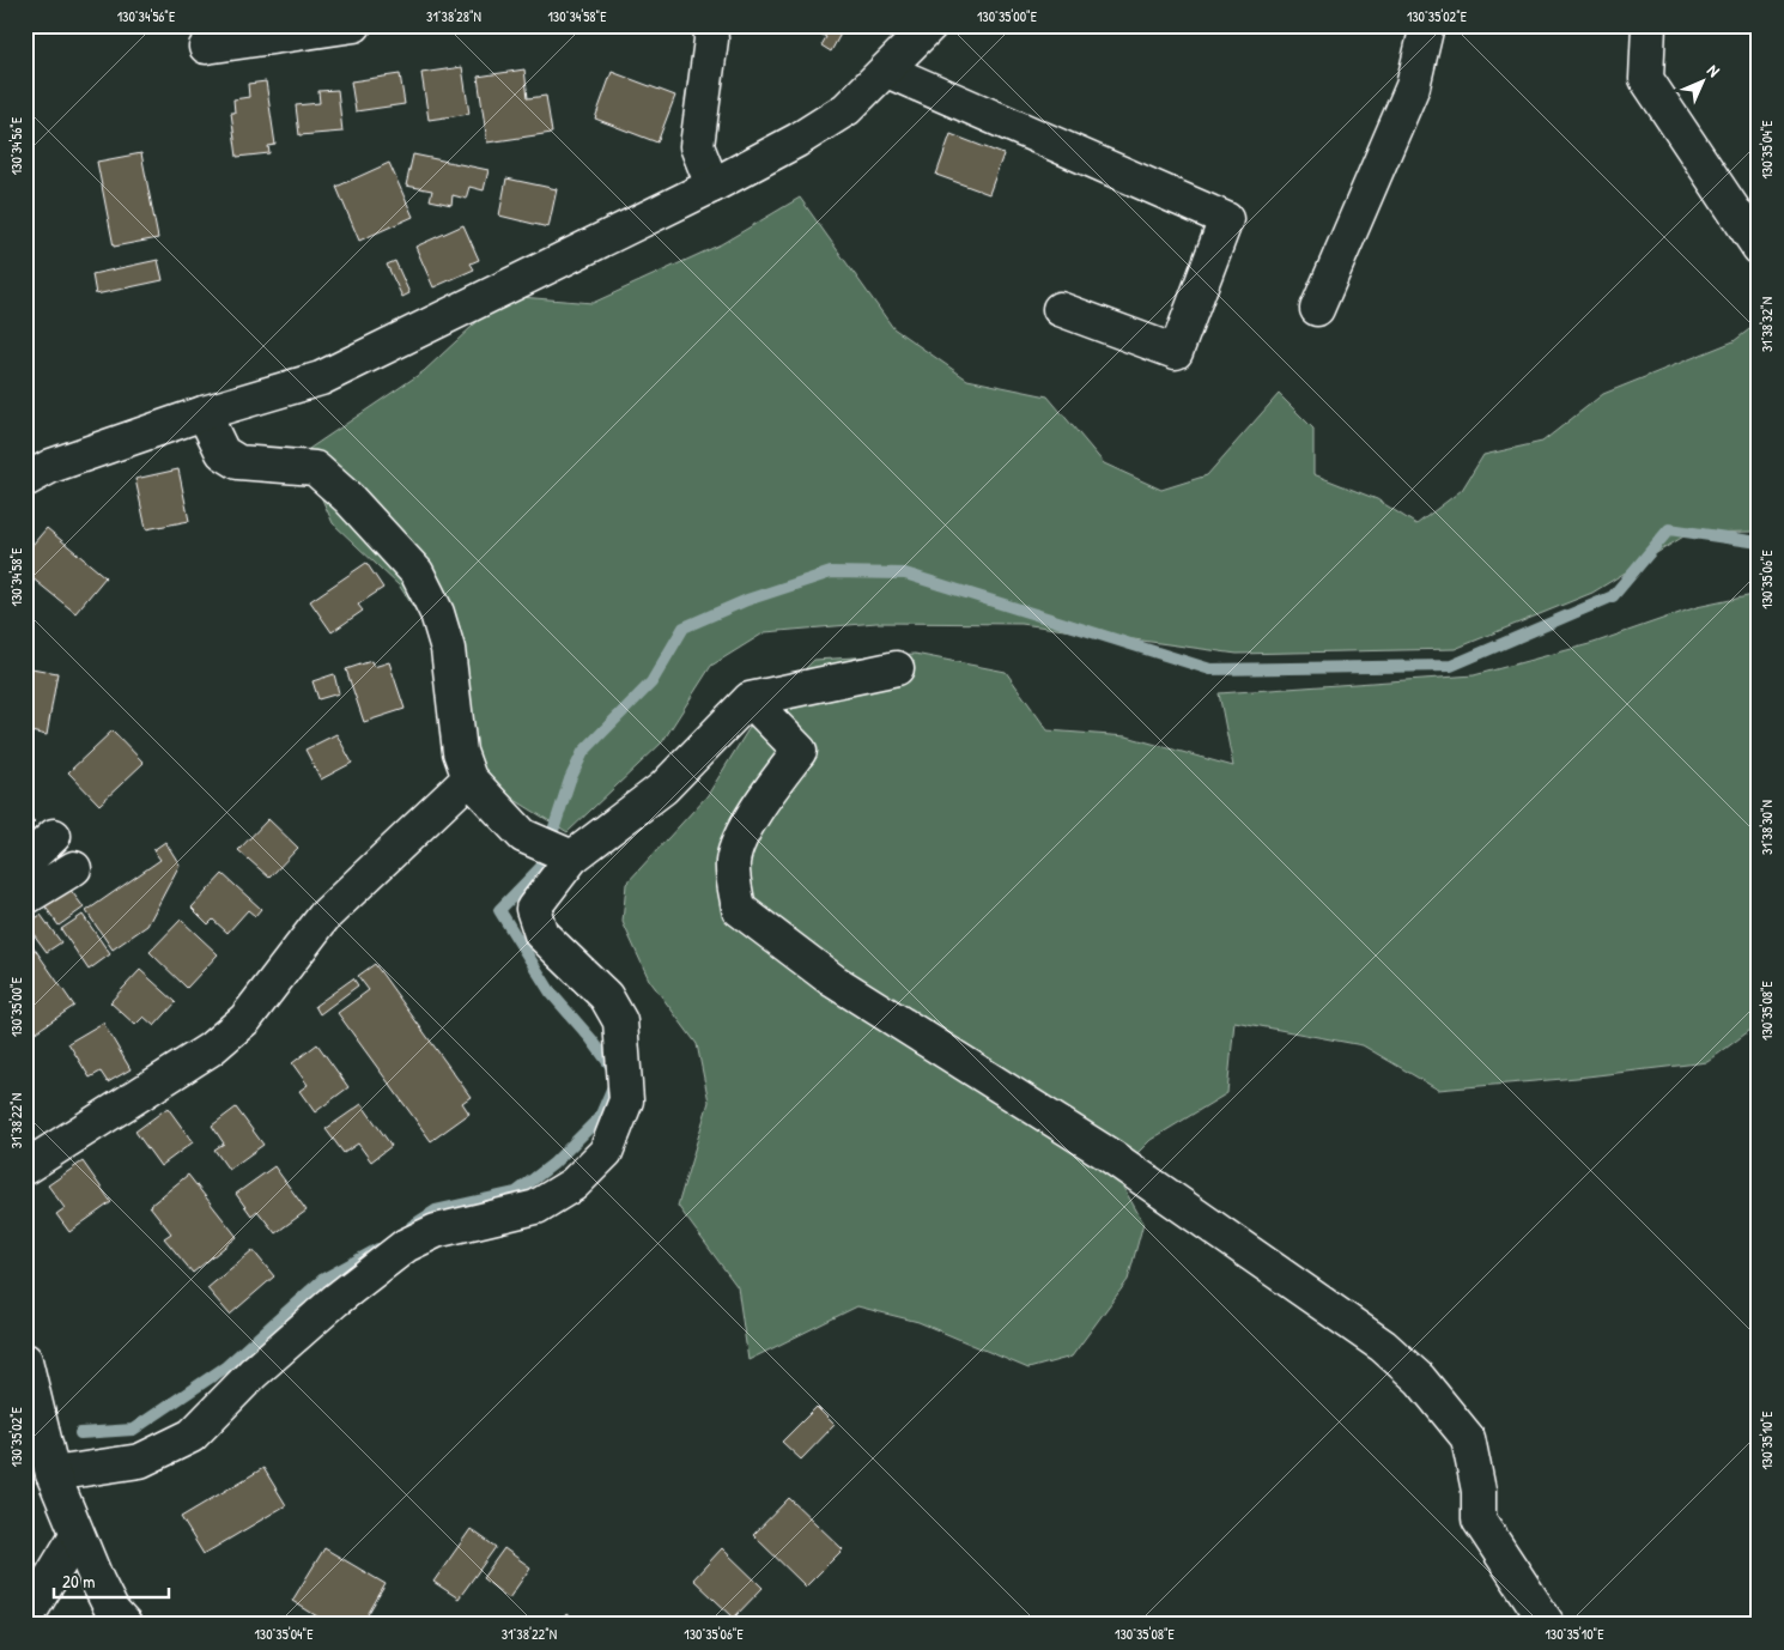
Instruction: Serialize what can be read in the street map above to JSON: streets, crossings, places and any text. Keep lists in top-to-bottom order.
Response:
{
  "scale_bar": "20 m",
  "north": "top right",
  "coordinates": [
    "130°34'56\"E",
    "31°38'28\"N",
    "130°34'58\"E",
    "130°35'00\"E",
    "130°35'02\"E",
    "130°35'04\"E",
    "31°38'32\"N",
    "130°35'06\"E",
    "31°38'30\"N",
    "130°35'08\"E",
    "31°38'22\"N",
    "130°35'10\"E"
  ]
}
